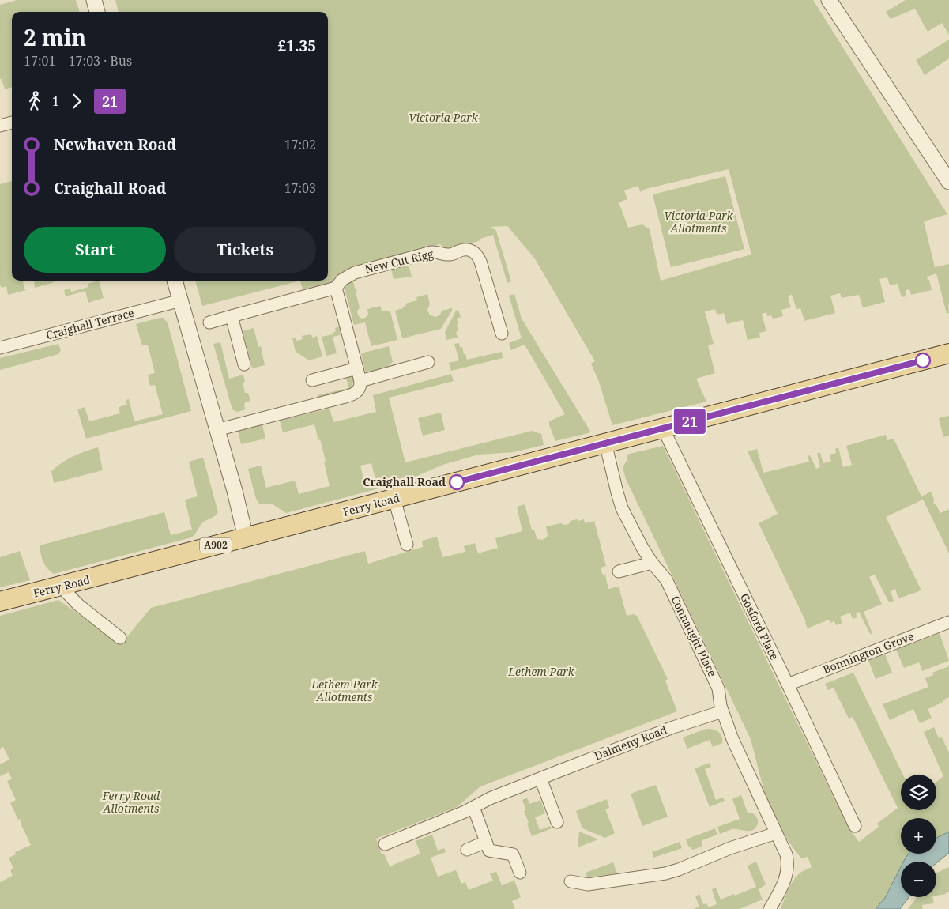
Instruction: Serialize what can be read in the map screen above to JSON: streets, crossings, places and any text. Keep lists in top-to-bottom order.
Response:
{
  "streets": {
    "main road": ["Ferry Road", "A902"],
    "street": [
      "New Cut Rigg",
      "Craighall Terrace",
      "Gosford Place",
      "Connaught Place",
      "Bonnington Grove",
      "Dalmeny Road"
    ]
  },
  "crossings": [
    ["Ferry Road", "Gosford Place"],
    ["Ferry Road", "Connaught Place"],
    ["Gosford Place", "Bonnington Grove"],
    ["Connaught Place", "Dalmeny Road"]
  ],
  "parks": [
    "Victoria Park",
    "Victoria Park Allotments",
    "Lethem Park",
    "Lethem Park Allotments",
    "Ferry Road Allotments"
  ],
  "places": ["Craighall Road"],
  "lines": ["bus line 21"],
  "page": {
    "on_map": "21",
    "heading": ["2 min", "17:01 – 17:03 · Bus", "£1.35"],
    "legs": ["1", "21"],
    "list": [
      {
        "name": "Newhaven Road",
        "value": "17:02"
      },
      {
        "name": "Craighall Road",
        "value": "17:03"
      }
    ],
    "buttons": ["Start", "Tickets"],
    "map_buttons": ["+", "−"]
  }
}
